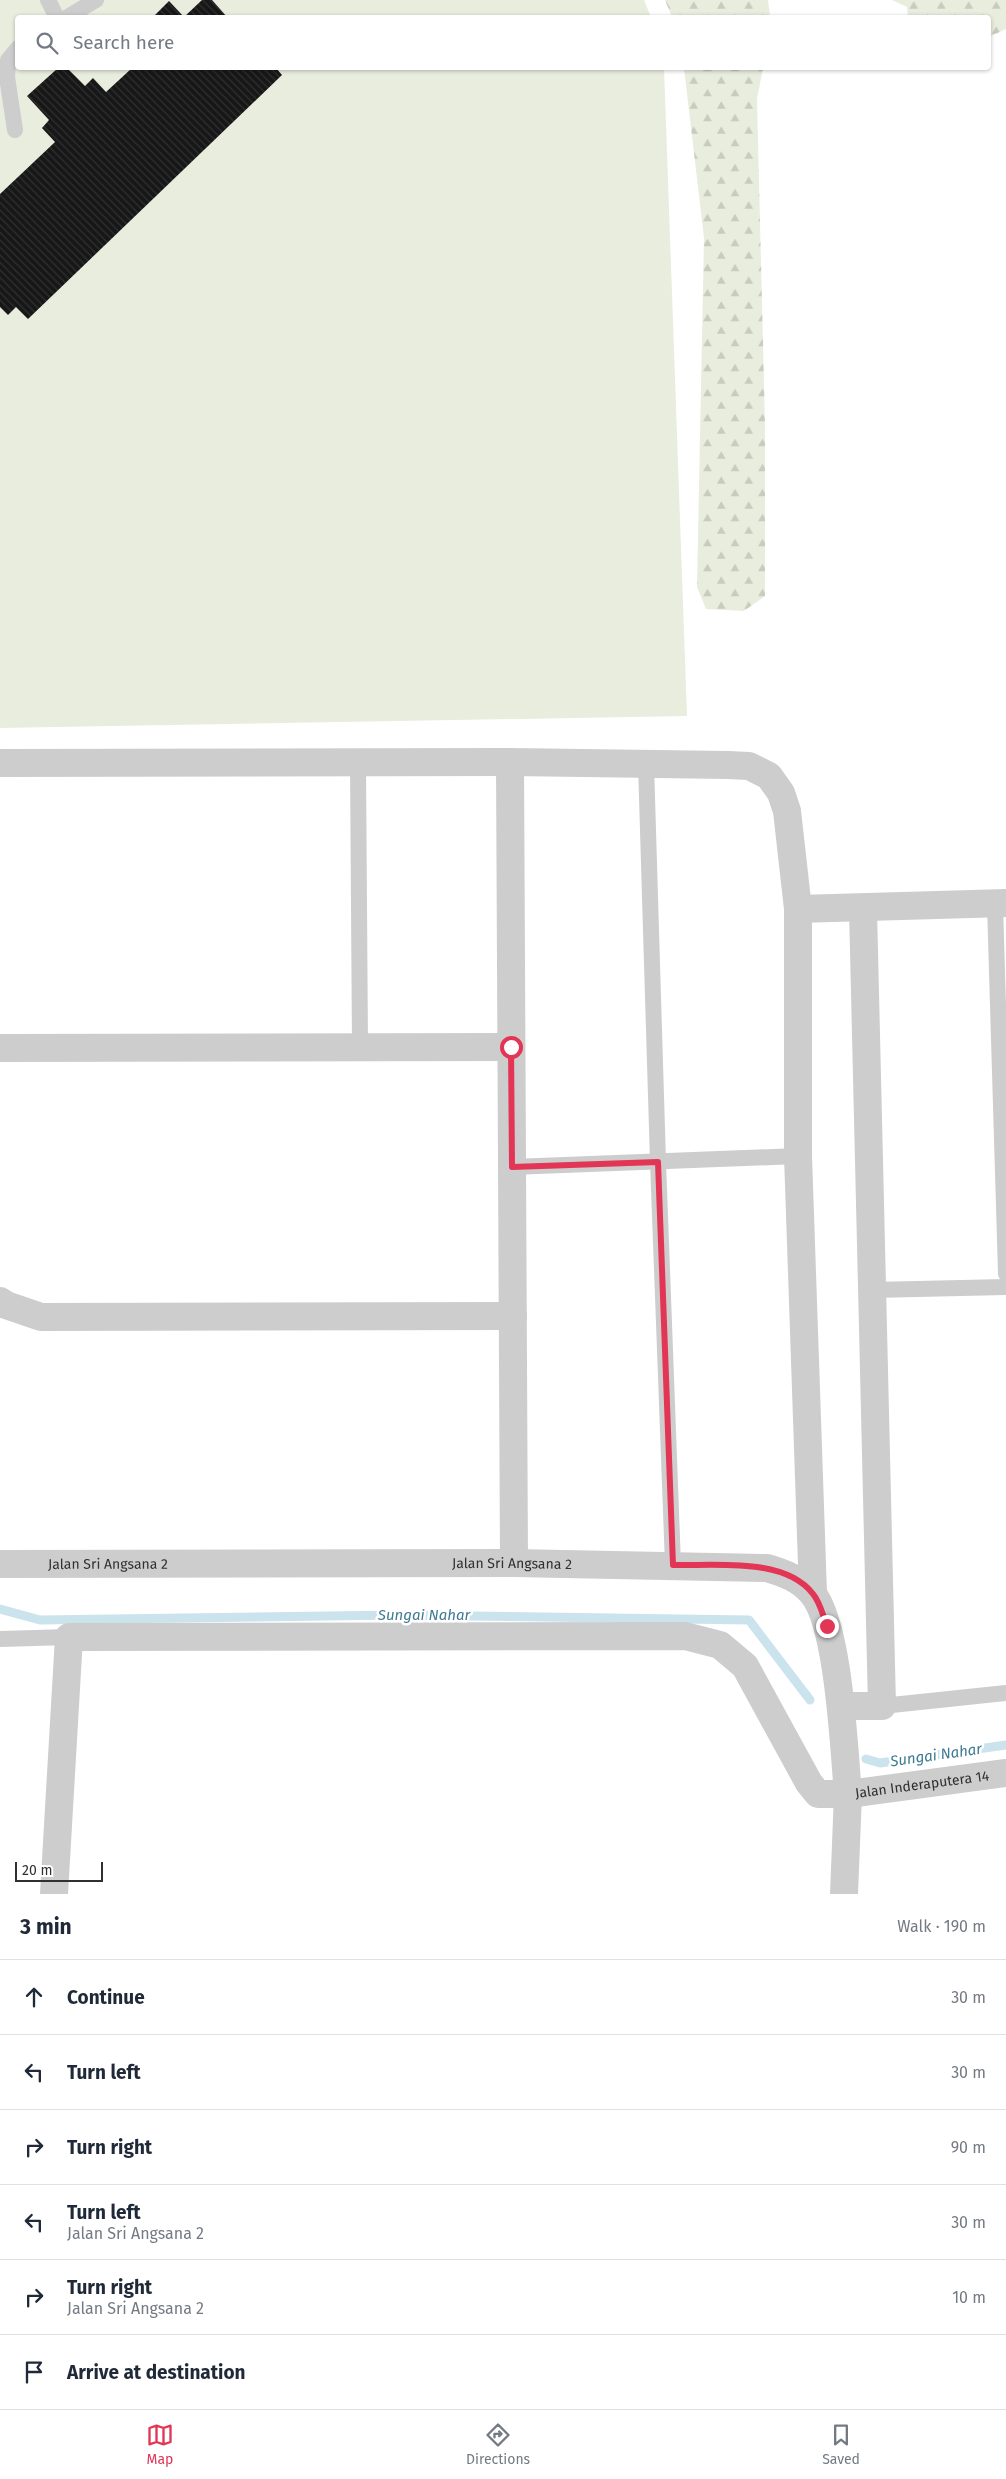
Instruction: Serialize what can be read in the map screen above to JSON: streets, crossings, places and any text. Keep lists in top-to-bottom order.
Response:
{
  "streets": {
    "street": ["Jalan Sri Angsana 2", "Jalan Inderaputera 14"]
  },
  "crossings": [
    ["Jalan Sri Angsana 2", "Jalan Inderaputera 14"]
  ],
  "water": ["Sungai Nahar"],
  "scale_bar": "20 m",
  "page": {
    "search": "Search here",
    "scale": "20 m",
    "heading": ["3 min", "Walk · 190 m"],
    "list": [
      ["Continue", "30 m"],
      ["Turn left", "30 m"],
      ["Turn right", "90 m"],
      ["Turn left", "Jalan Sri Angsana 2", "30 m"],
      ["Turn right", "Jalan Sri Angsana 2", "10 m"],
      "Arrive at destination"
    ],
    "nav": ["Map", "Directions", "Saved"]
  }
}
